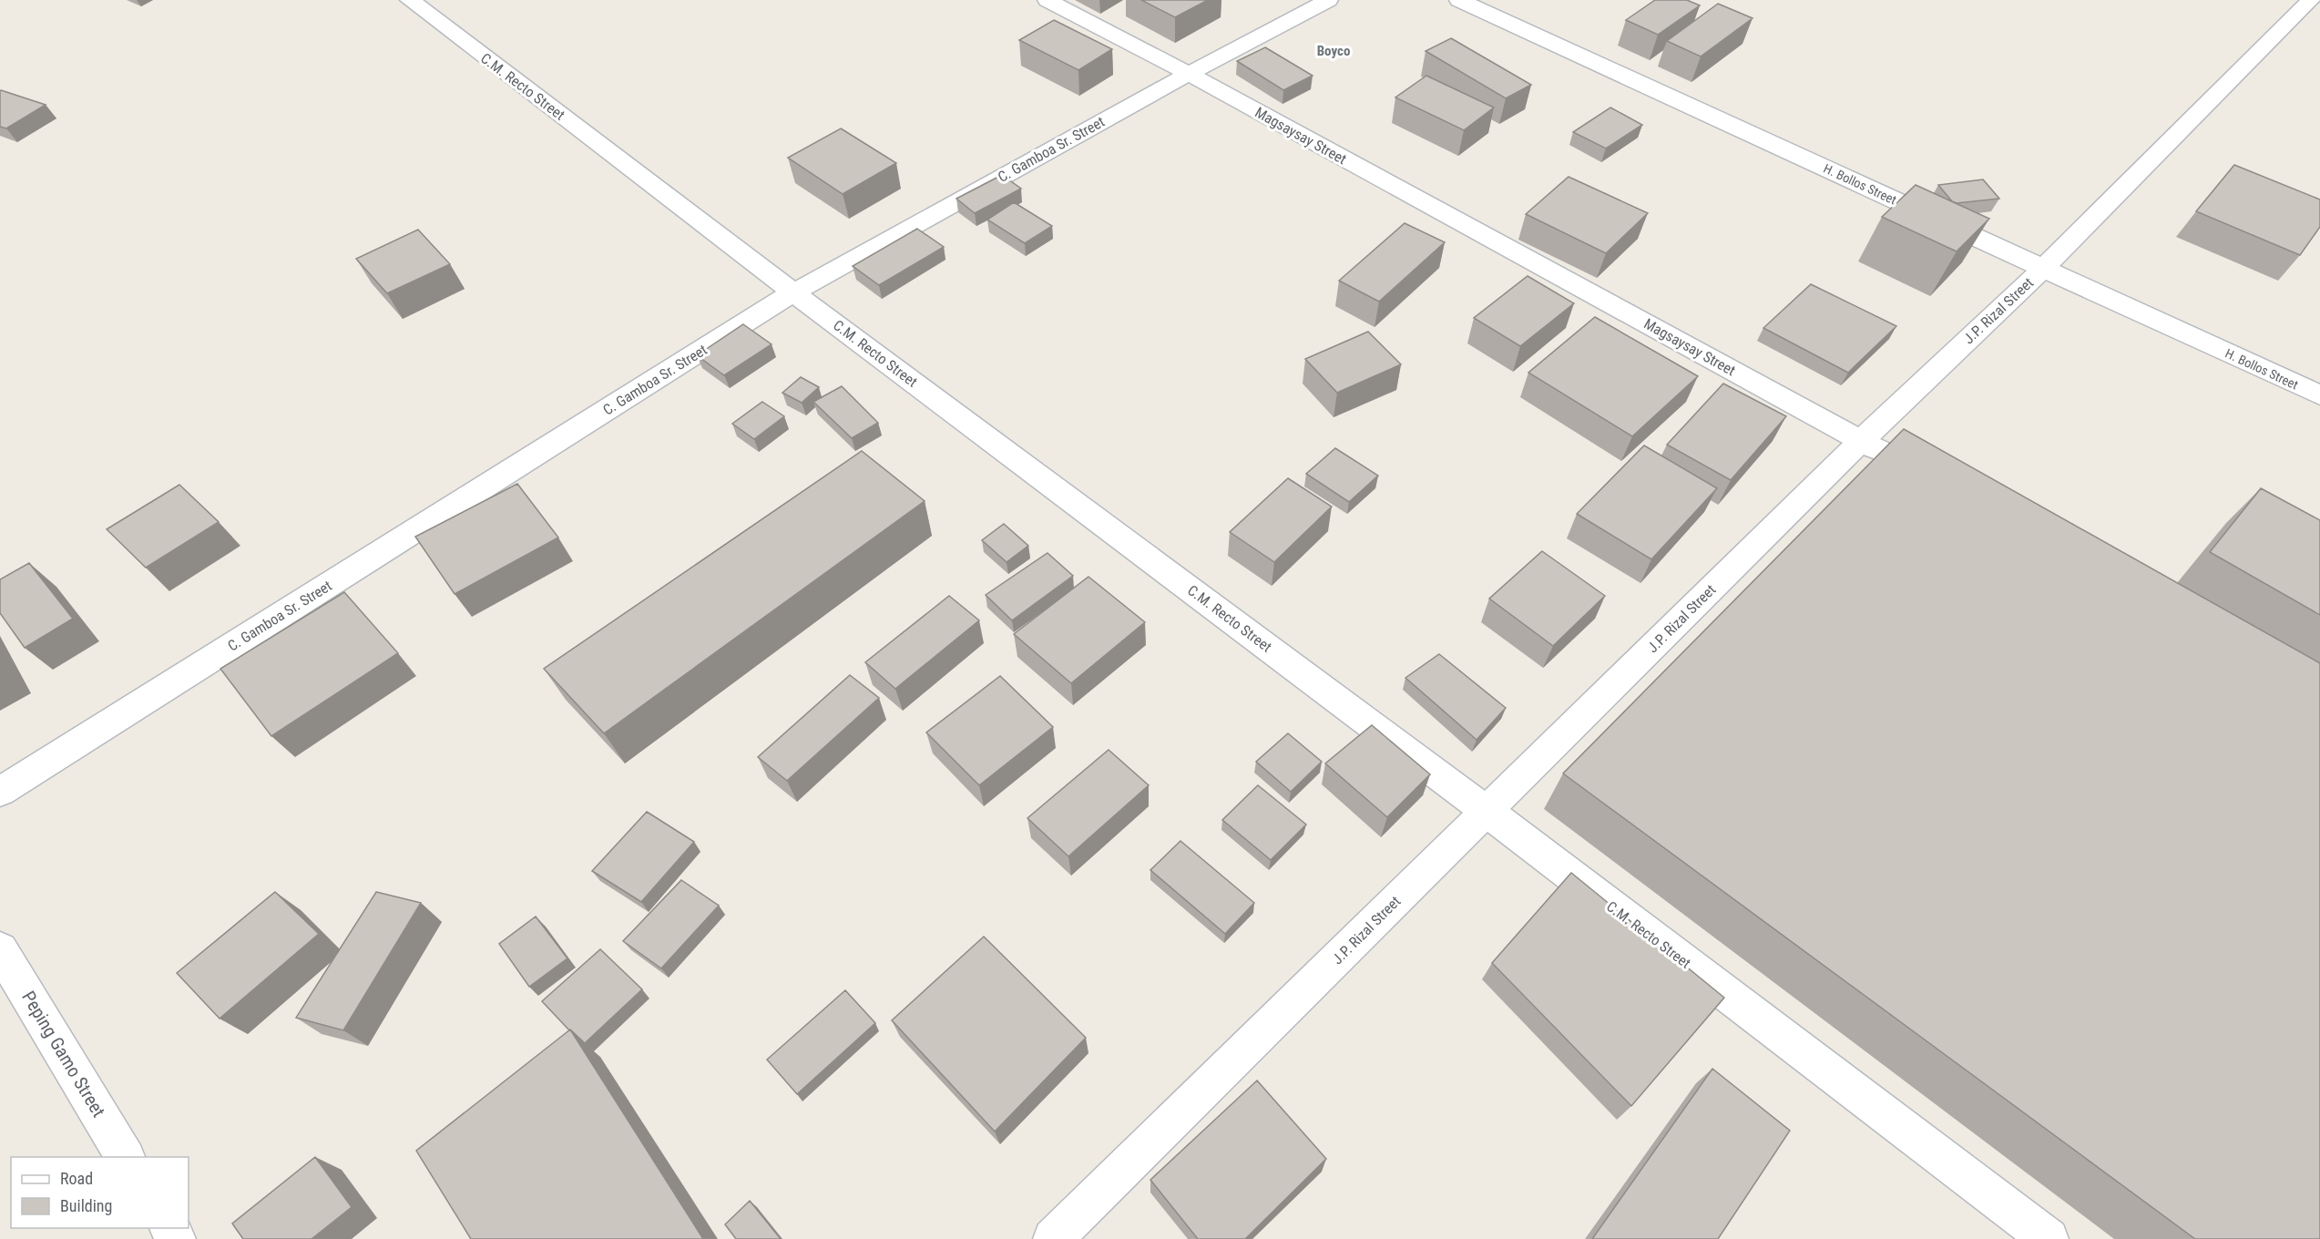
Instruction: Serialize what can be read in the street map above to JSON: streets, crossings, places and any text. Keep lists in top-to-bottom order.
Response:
{
  "streets": {
    "street": [
      "C.M. Recto Street",
      "Magsaysay Street",
      "C. Gamboa Sr. Street",
      "H. Bollos Street",
      "J.P. Rizal Street",
      "Peping Gamo Street"
    ]
  },
  "crossings": [
    ["C.M. Recto Street", "C. Gamboa Sr. Street"],
    ["C.M. Recto Street", "J.P. Rizal Street"],
    ["Magsaysay Street", "C. Gamboa Sr. Street"],
    ["Magsaysay Street", "J.P. Rizal Street"],
    ["H. Bollos Street", "J.P. Rizal Street"]
  ],
  "districts": ["Boyco"],
  "legend": ["Road", "Building"]
}
